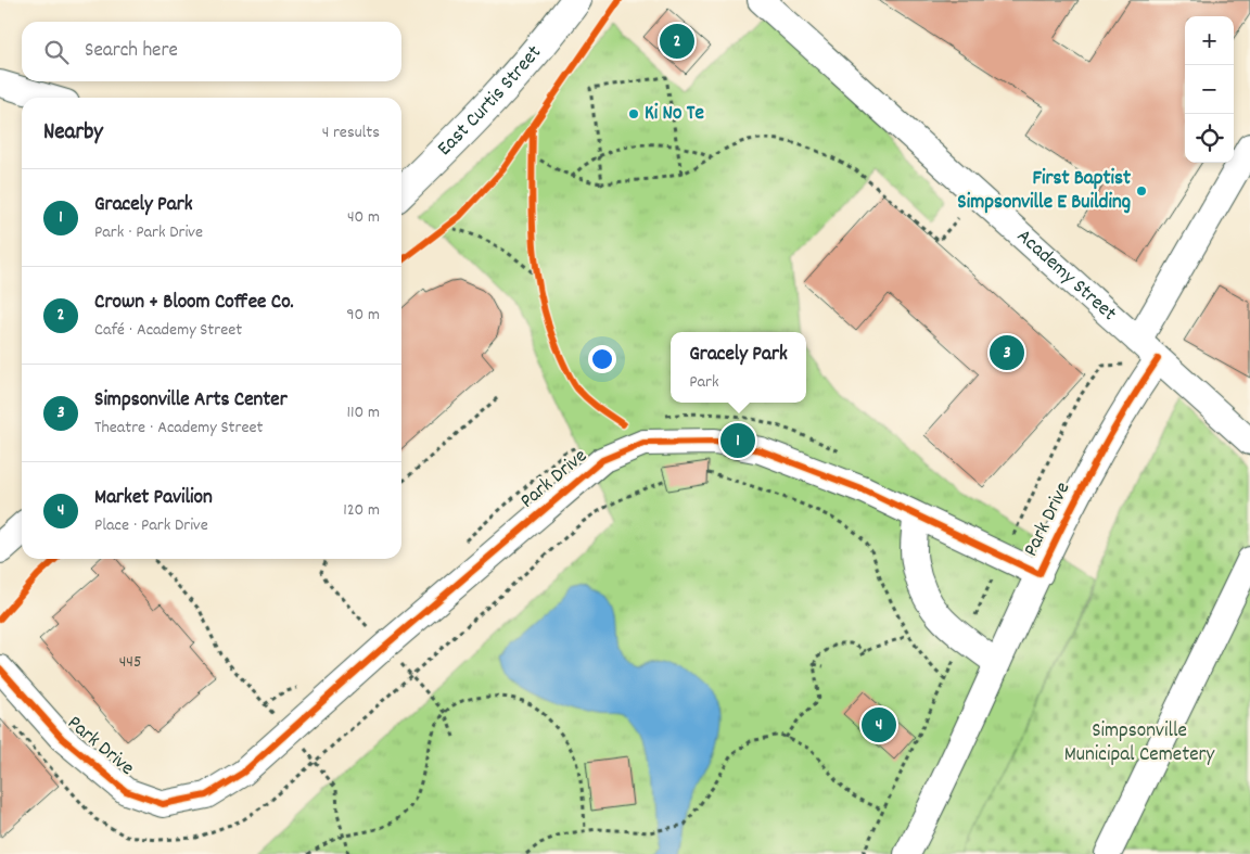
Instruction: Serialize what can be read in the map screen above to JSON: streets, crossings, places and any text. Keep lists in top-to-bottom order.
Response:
{
  "streets": {
    "main road": ["East Curtis Street"],
    "street": ["Academy Street", "Park Drive"]
  },
  "crossings": [
    ["Academy Street", "Park Drive"]
  ],
  "parks": ["Simpsonville Municipal Cemetery"],
  "places": ["Ki No Te", "First Baptist Simpsonville E Building"],
  "house_numbers": ["445"],
  "page": {
    "map_buttons": ["+", "−"],
    "pins": [
      "2",
      "3",
      "1",
      "4"
    ],
    "search": "Search here",
    "heading": ["Nearby", "4 results"],
    "list": [
      {
        "mark": "1",
        "name": "Gracely Park",
        "note": "Park · Park Drive",
        "value": "40 m"
      },
      {
        "mark": "2",
        "name": "Crown + Bloom Coffee Co.",
        "note": "Café · Academy Street",
        "value": "90 m"
      },
      {
        "mark": "3",
        "name": "Simpsonville Arts Center",
        "note": "Theatre · Academy Street",
        "value": "110 m"
      },
      {
        "mark": "4",
        "name": "Market Pavilion",
        "note": "Place · Park Drive",
        "value": "120 m"
      }
    ],
    "popup": ["Gracely Park", "Park"]
  }
}
